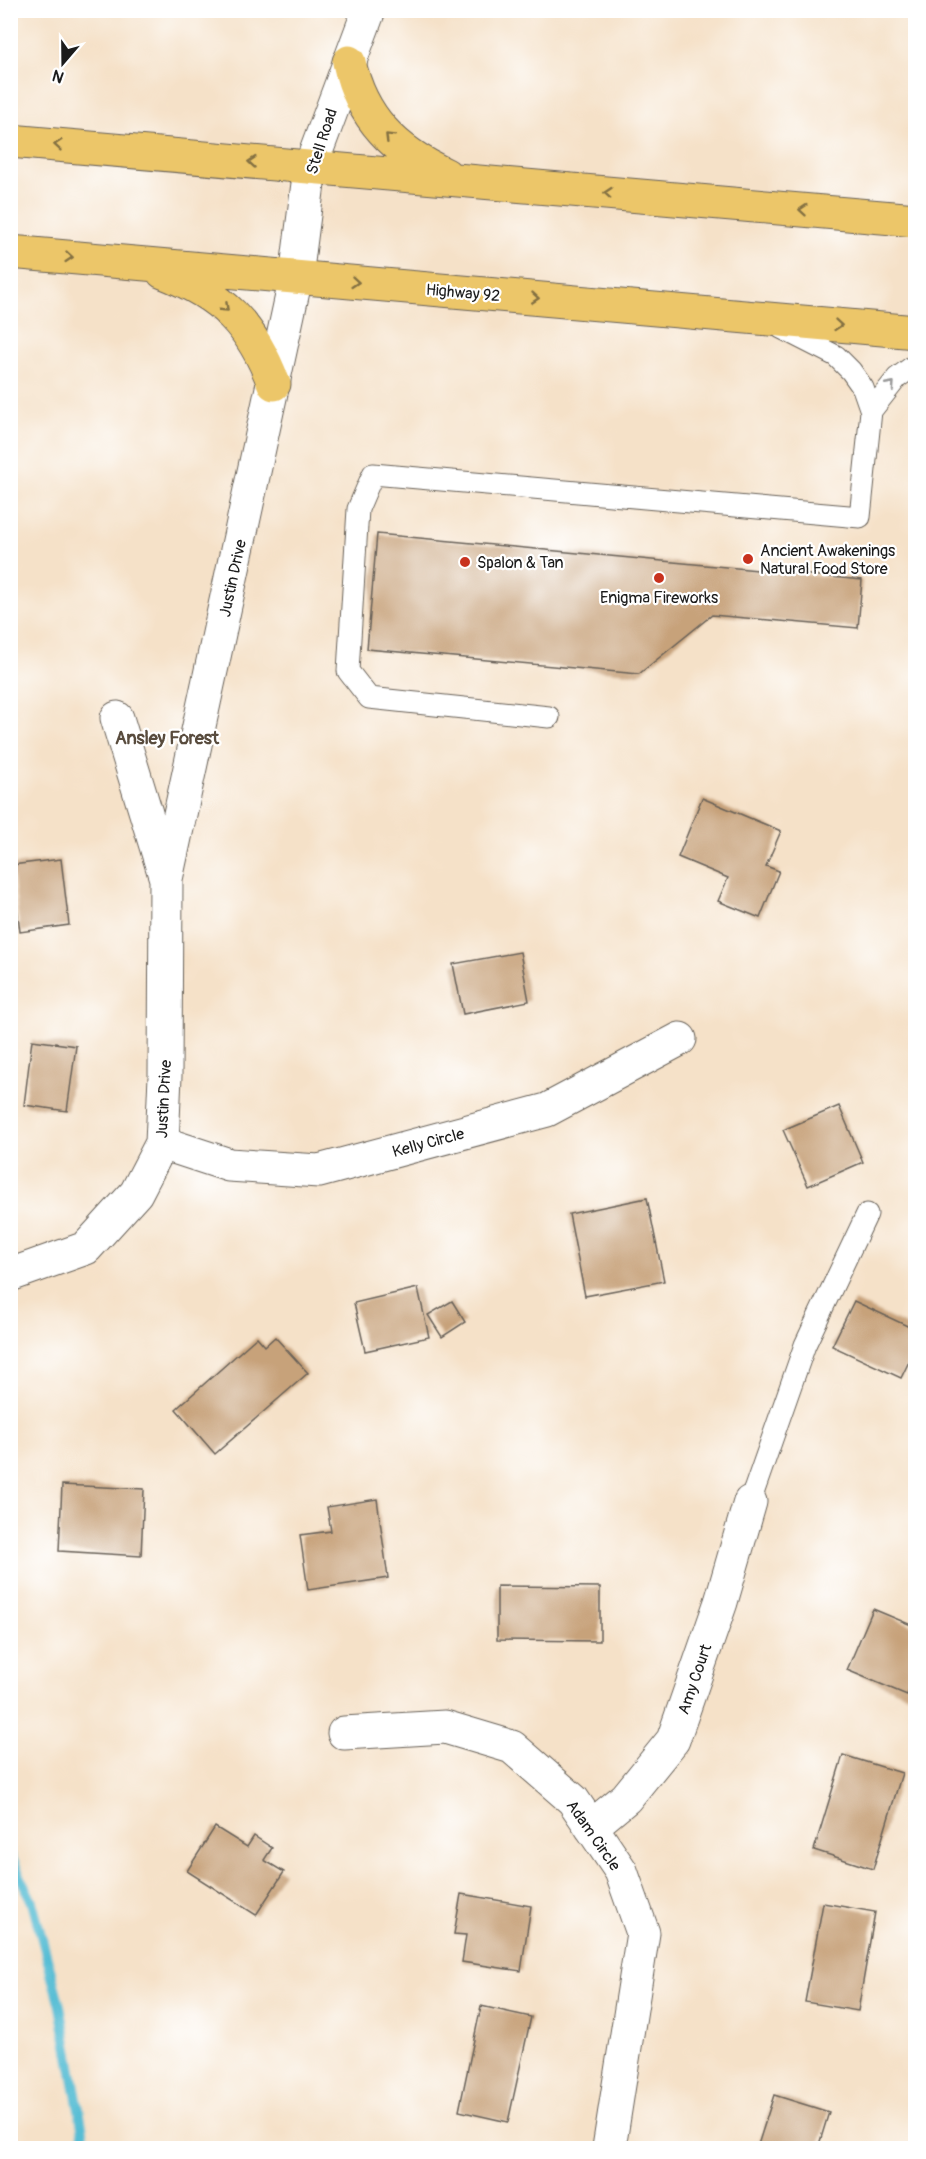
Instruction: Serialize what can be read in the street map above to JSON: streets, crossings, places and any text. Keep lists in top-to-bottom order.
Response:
{
  "streets": {
    "main road": ["Highway 92"],
    "street": [
      "Stell Road",
      "Justin Drive",
      "Kelly Circle",
      "Amy Court",
      "Adam Circle"
    ]
  },
  "crossings": [
    ["Stell Road", "Highway 92"],
    ["Stell Road", "Justin Drive"],
    ["Highway 92", "Justin Drive"],
    ["Justin Drive", "Kelly Circle"],
    ["Amy Court", "Adam Circle"]
  ],
  "districts": ["Ansley Forest"],
  "places": ["Ancient Awakenings Natural Food Store", "Spalon & Tan", "Enigma Fireworks"],
  "north": "bottom"
}
